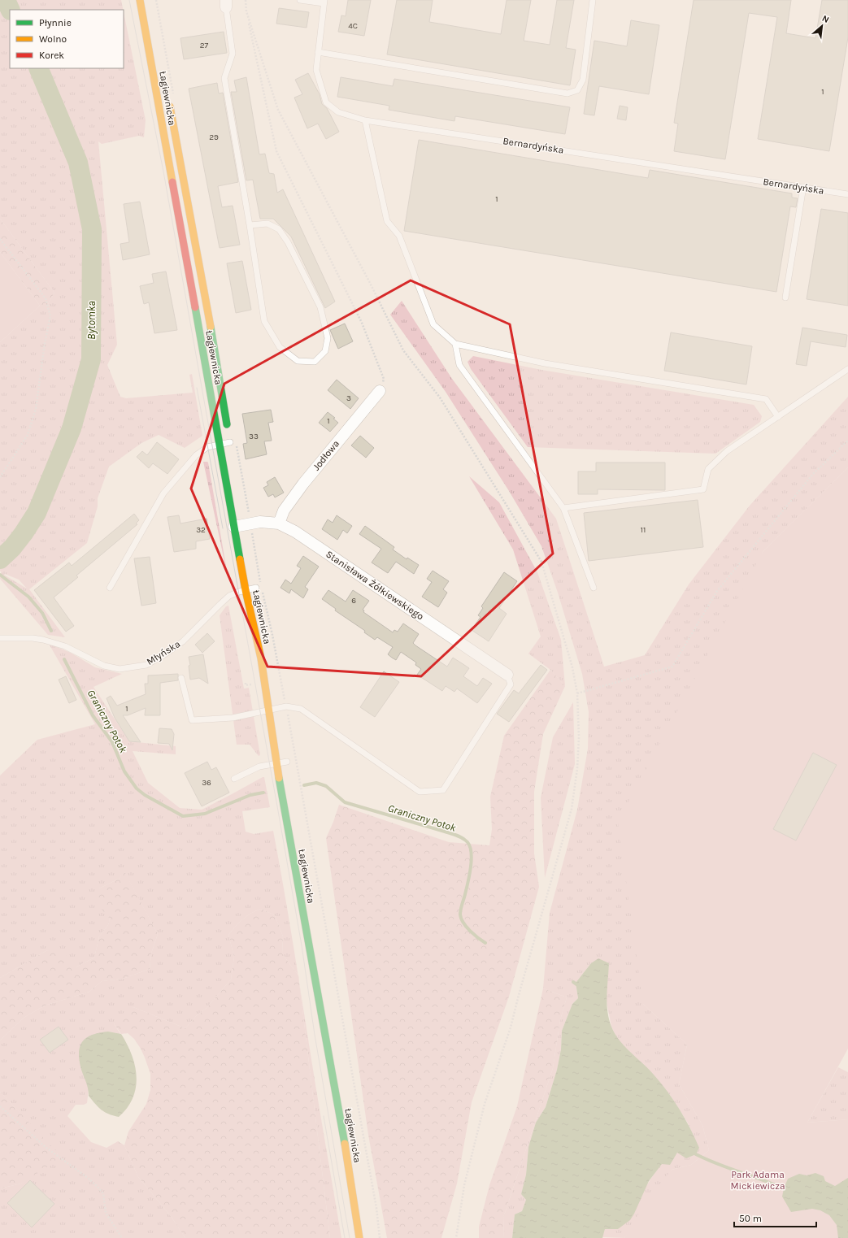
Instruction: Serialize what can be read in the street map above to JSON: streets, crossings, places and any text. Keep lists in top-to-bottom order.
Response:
{
  "streets": {
    "main road": ["Łagiewnicka"],
    "street": ["Jodłowa", "Stanisława Żółkiewskiego"],
    "lane": ["Bernardyńska", "Młyńska"]
  },
  "crossings": [
    ["Łagiewnicka", "Stanisława Żółkiewskiego"],
    ["Łagiewnicka", "Młyńska"],
    ["Jodłowa", "Stanisława Żółkiewskiego"]
  ],
  "water": ["Bytomka", "Graniczny Potok"],
  "parks": ["Park Adama Mickiewicza"],
  "house_numbers": [
    "4C",
    "27",
    "1",
    "29",
    "1",
    "3",
    "1",
    "33",
    "32",
    "11",
    "6",
    "1",
    "36"
  ],
  "legend": ["Płynnie", "Wolno", "Korek"],
  "scale_bar": "50 m",
  "north": "top right"
}
